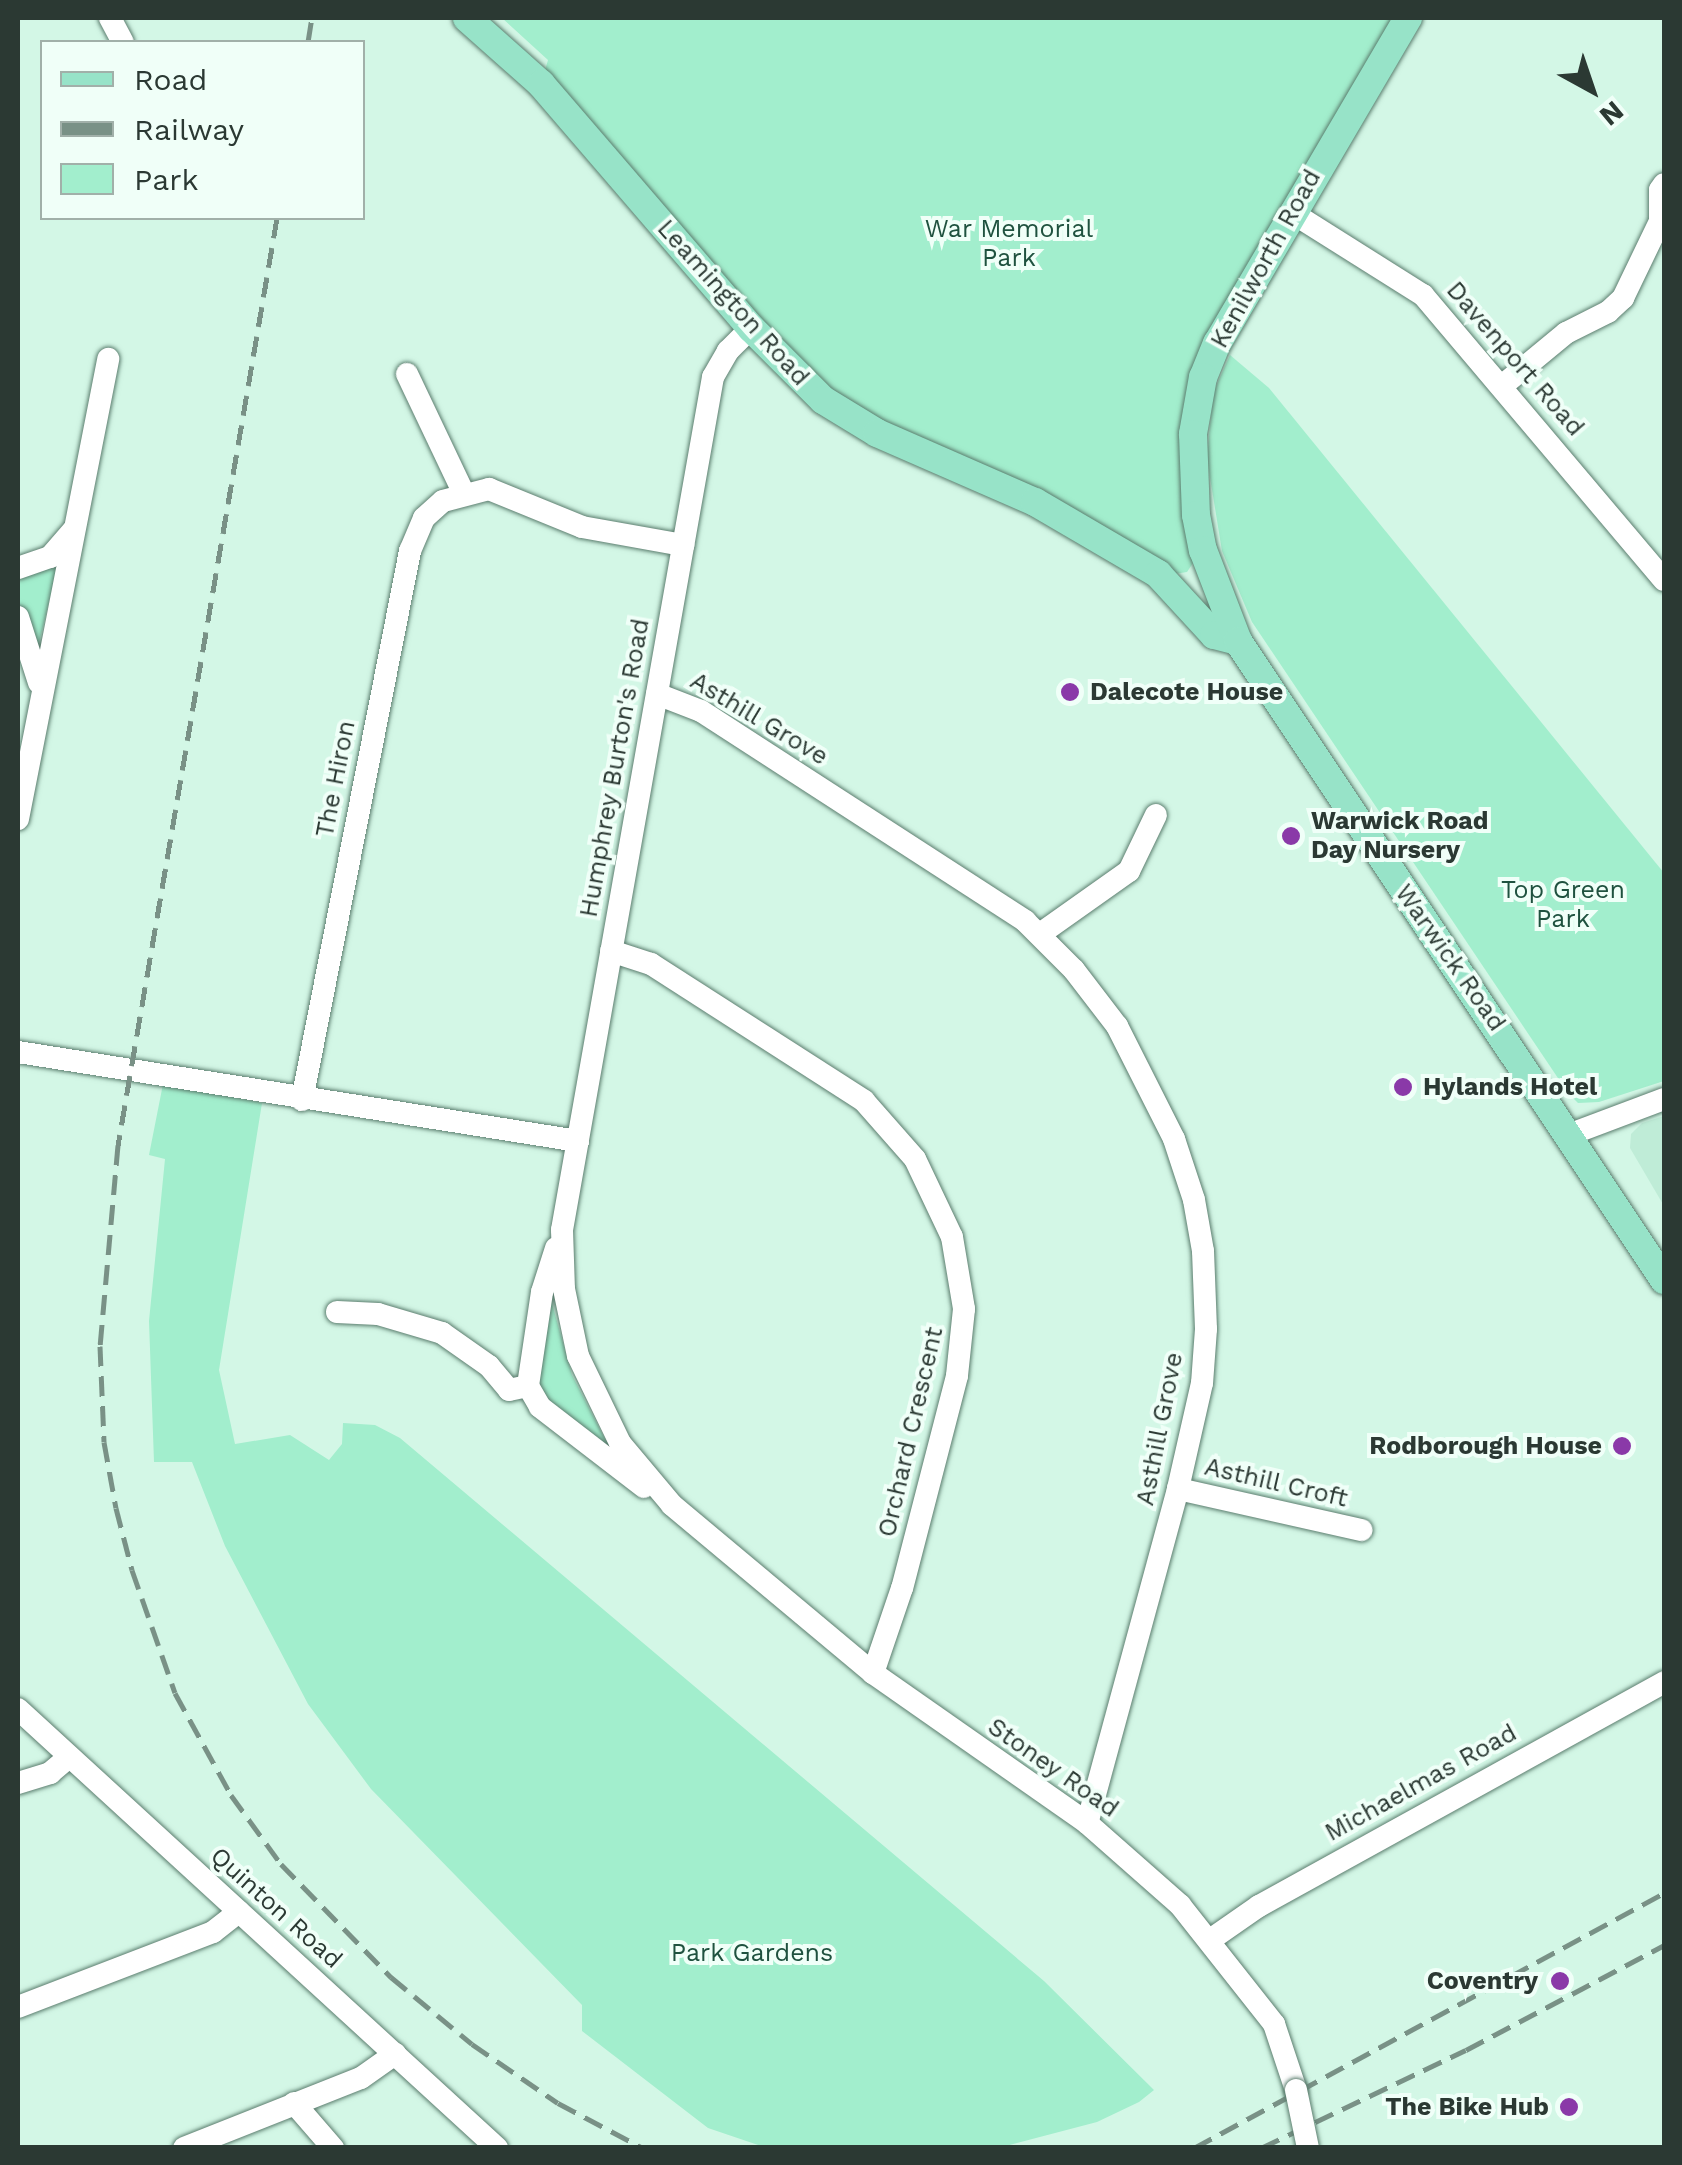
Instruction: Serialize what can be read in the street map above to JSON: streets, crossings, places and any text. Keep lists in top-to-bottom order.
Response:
{
  "streets": {
    "main road": ["Kenilworth Road", "Leamington Road", "Warwick Road"],
    "street": [
      "Davenport Road",
      "Asthill Grove",
      "Humphrey Burton's Road",
      "The Hiron",
      "Orchard Crescent",
      "Asthill Croft",
      "Stoney Road",
      "Michaelmas Road",
      "Quinton Road"
    ]
  },
  "crossings": [
    ["Kenilworth Road", "Davenport Road"],
    ["Kenilworth Road", "Warwick Road"],
    ["Leamington Road", "Humphrey Burton's Road"],
    ["Leamington Road", "Warwick Road"],
    ["Asthill Grove", "Humphrey Burton's Road"],
    ["Asthill Grove", "Asthill Croft"],
    ["Asthill Grove", "Stoney Road"],
    ["Humphrey Burton's Road", "Orchard Crescent"],
    ["Humphrey Burton's Road", "Stoney Road"],
    ["Orchard Crescent", "Stoney Road"],
    ["Stoney Road", "Michaelmas Road"]
  ],
  "parks": ["War Memorial Park", "Top Green Park", "Park Gardens"],
  "places": [
    "Dalecote House",
    "Warwick Road Day Nursery",
    "Hylands Hotel",
    "Rodborough House",
    "Coventry",
    "The Bike Hub"
  ],
  "legend": ["Road", "Railway", "Park"],
  "north": "bottom right"
}
